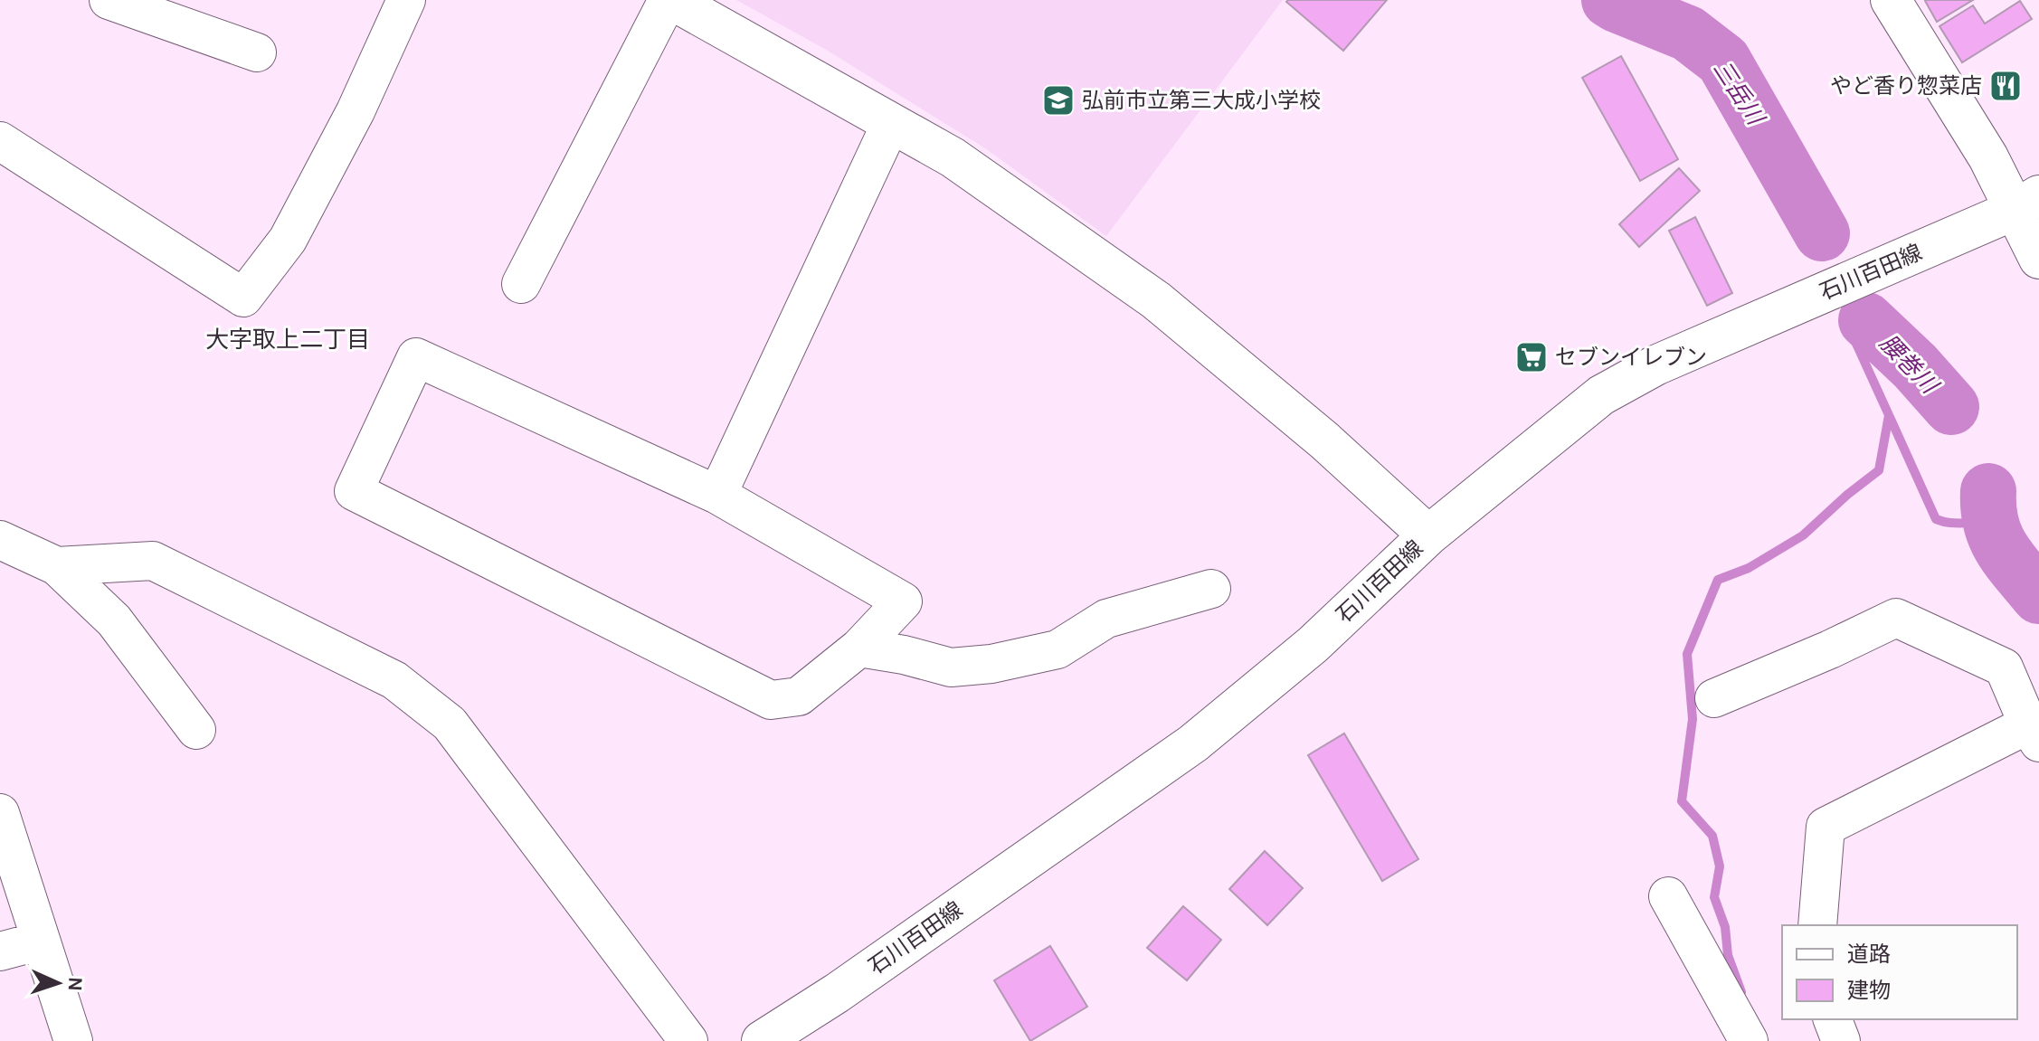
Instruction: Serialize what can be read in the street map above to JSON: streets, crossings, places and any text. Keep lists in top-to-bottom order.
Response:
{
  "streets": {
    "main road": ["石川百田線"]
  },
  "districts": ["大字取上二丁目"],
  "water": ["三岳川", "腰巻川"],
  "places": {
    "restaurant": ["やど香り惣菜店"],
    "school or university": ["弘前市立第三大成小学校"],
    "supermarket": ["セブンイレブン"]
  },
  "legend": ["道路", "建物"],
  "north": "right"
}
